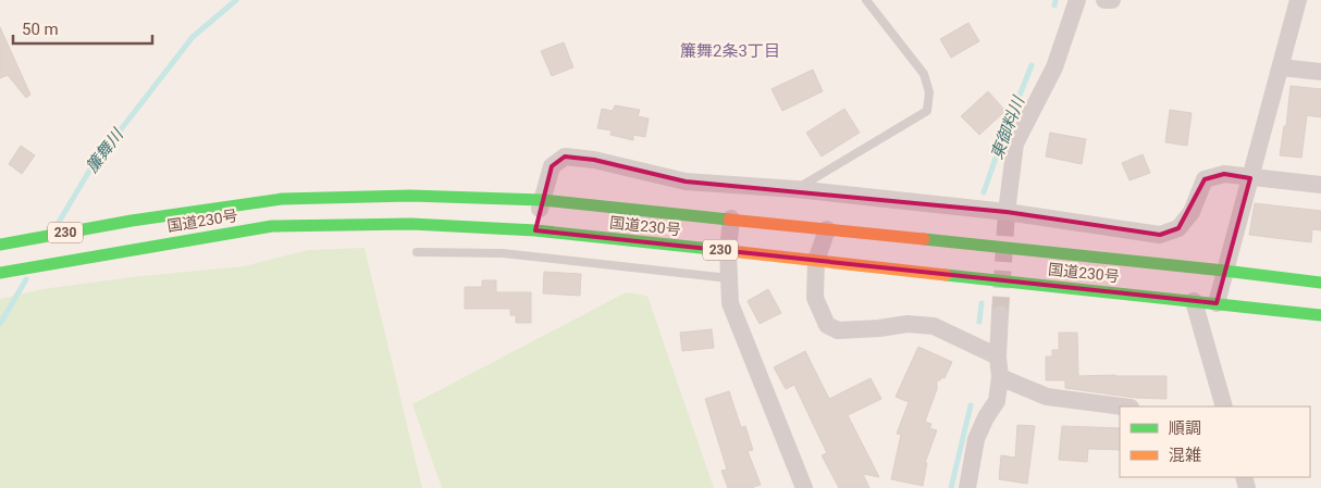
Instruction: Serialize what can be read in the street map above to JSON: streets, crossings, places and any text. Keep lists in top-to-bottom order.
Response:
{
  "streets": {
    "highway": ["国道230号", "230"]
  },
  "districts": ["簾舞2条3丁目"],
  "water": ["東御料川", "簾舞川"],
  "legend": ["順調", "混雑"],
  "scale_bar": "50 m"
}
